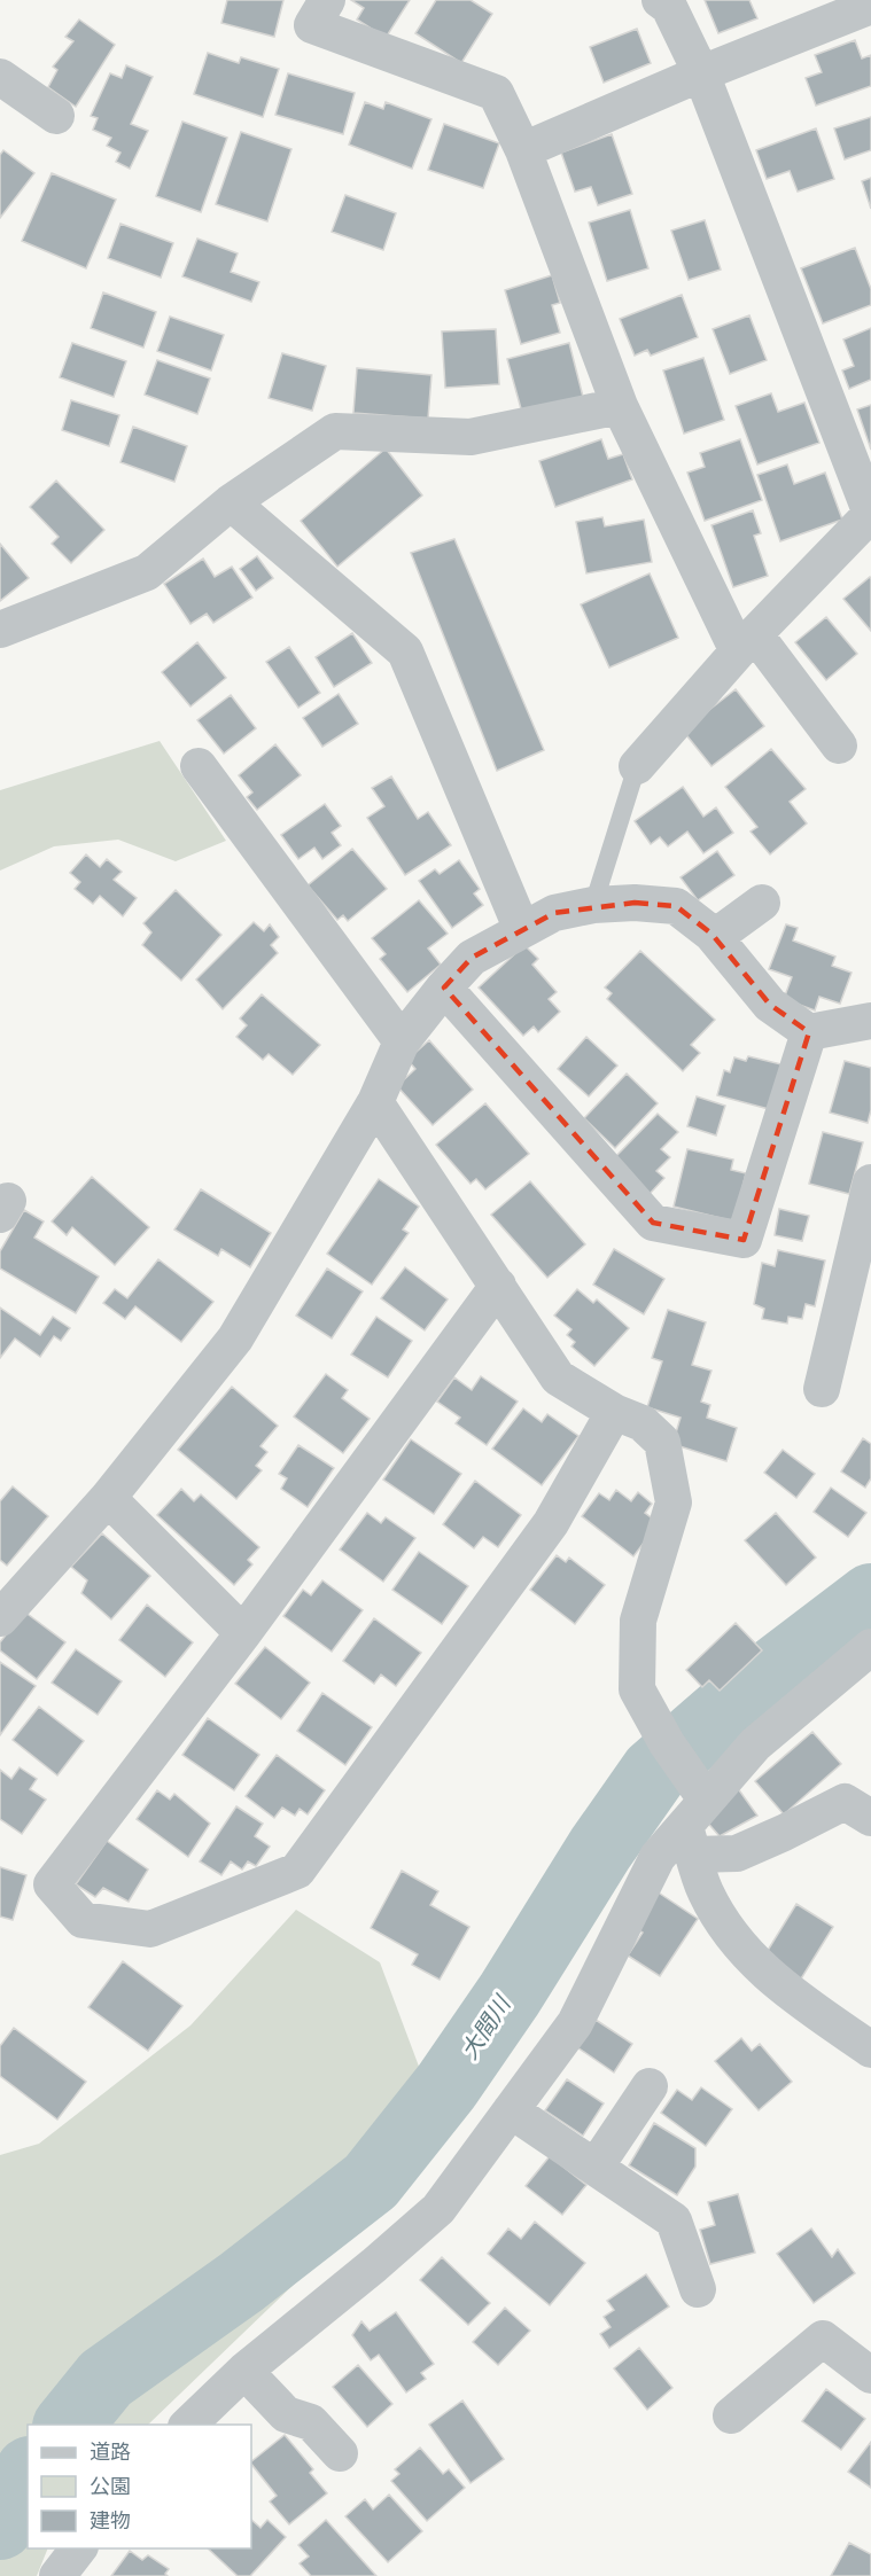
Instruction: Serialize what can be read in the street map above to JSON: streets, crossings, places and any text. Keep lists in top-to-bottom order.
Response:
{
  "water": ["大間川"],
  "legend": ["道路", "公園", "建物"]
}
